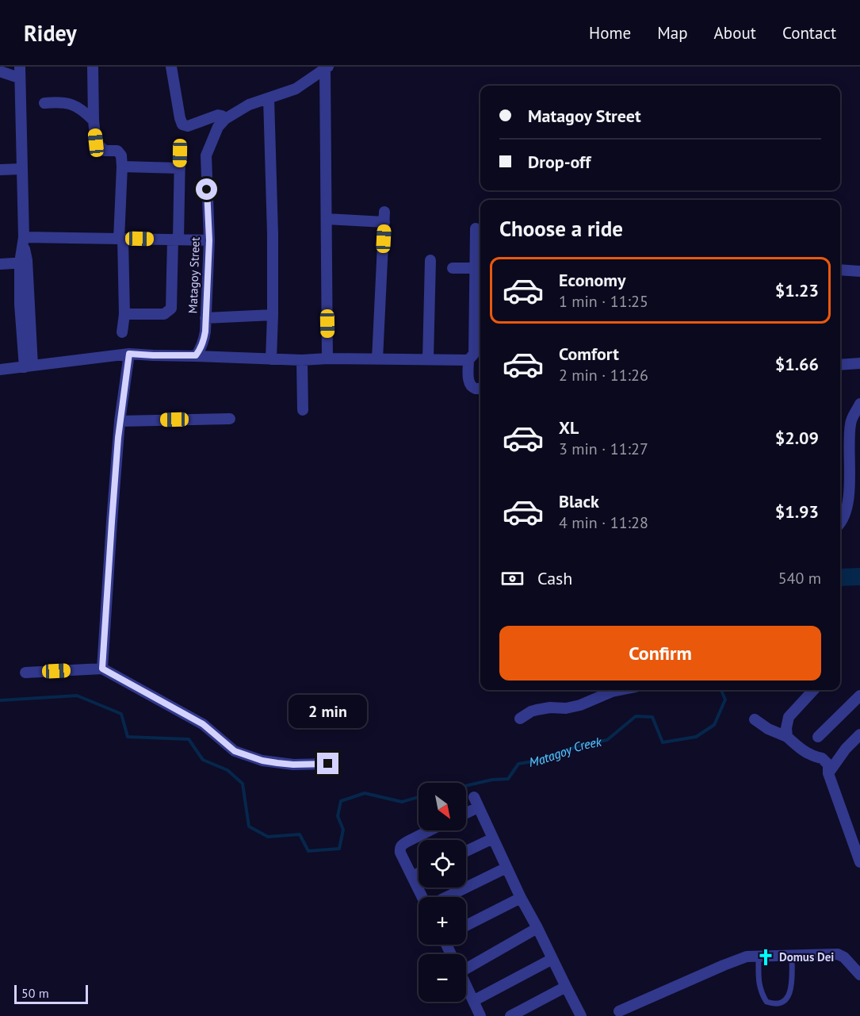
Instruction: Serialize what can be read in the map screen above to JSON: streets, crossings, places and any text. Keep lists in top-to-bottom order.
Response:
{
  "streets": {
    "street": ["Matagoy Street"]
  },
  "water": ["Matagoy Creek"],
  "places": {
    "church": ["Domus Dei"]
  },
  "scale_bar": "50 m",
  "north": "bottom right",
  "page": {
    "header": "Ridey",
    "nav": [
      "Home",
      "Map",
      "About",
      "Contact"
    ],
    "banner": ["Matagoy Street", "Drop-off"],
    "heading": "Choose a ride",
    "list": [
      {
        "name": "Economy",
        "note": "1 min · 11:25",
        "value": "$1.23"
      },
      {
        "name": "Comfort",
        "note": "2 min · 11:26",
        "value": "$1.66"
      },
      {
        "name": "XL",
        "note": "3 min · 11:27",
        "value": "$2.09"
      },
      {
        "name": "Black",
        "note": "4 min · 11:28",
        "value": "$1.93"
      }
    ],
    "pay": ["Cash", "540 m"],
    "buttons": "Confirm",
    "bubble": "2 min",
    "map_buttons": ["+", "−"],
    "scale": "50 m"
  }
}
